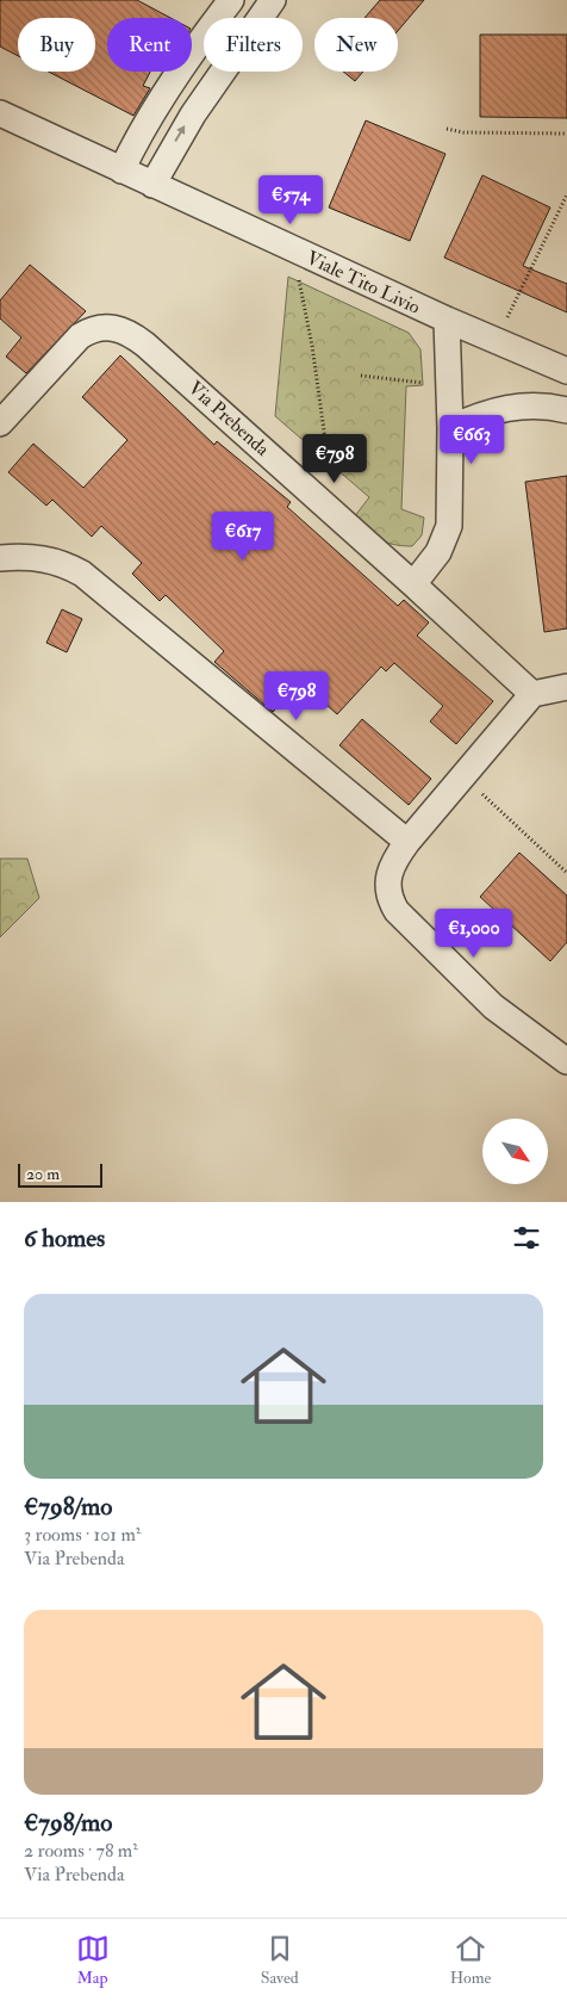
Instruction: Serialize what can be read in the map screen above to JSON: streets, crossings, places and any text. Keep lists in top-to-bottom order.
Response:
{
  "streets": {
    "street": ["Viale Tito Livio", "Via Prebenda"]
  },
  "scale_bar": "20 m",
  "north": "bottom right",
  "page": {
    "chip": [
      "Buy",
      "Rent",
      "Filters",
      "New"
    ],
    "price": [
      "€574",
      "€663",
      "€798",
      "€617",
      "€798",
      "€1,000"
    ],
    "scale": "20 m",
    "heading": "6 homes",
    "list": [
      {
        "name": "€798/mo",
        "note": "3 rooms · 101 m² · Via Prebenda"
      },
      {
        "name": "€798/mo",
        "note": "2 rooms · 78 m² · Via Prebenda"
      }
    ],
    "tabs": ["Map", "Saved", "Home"]
  }
}
